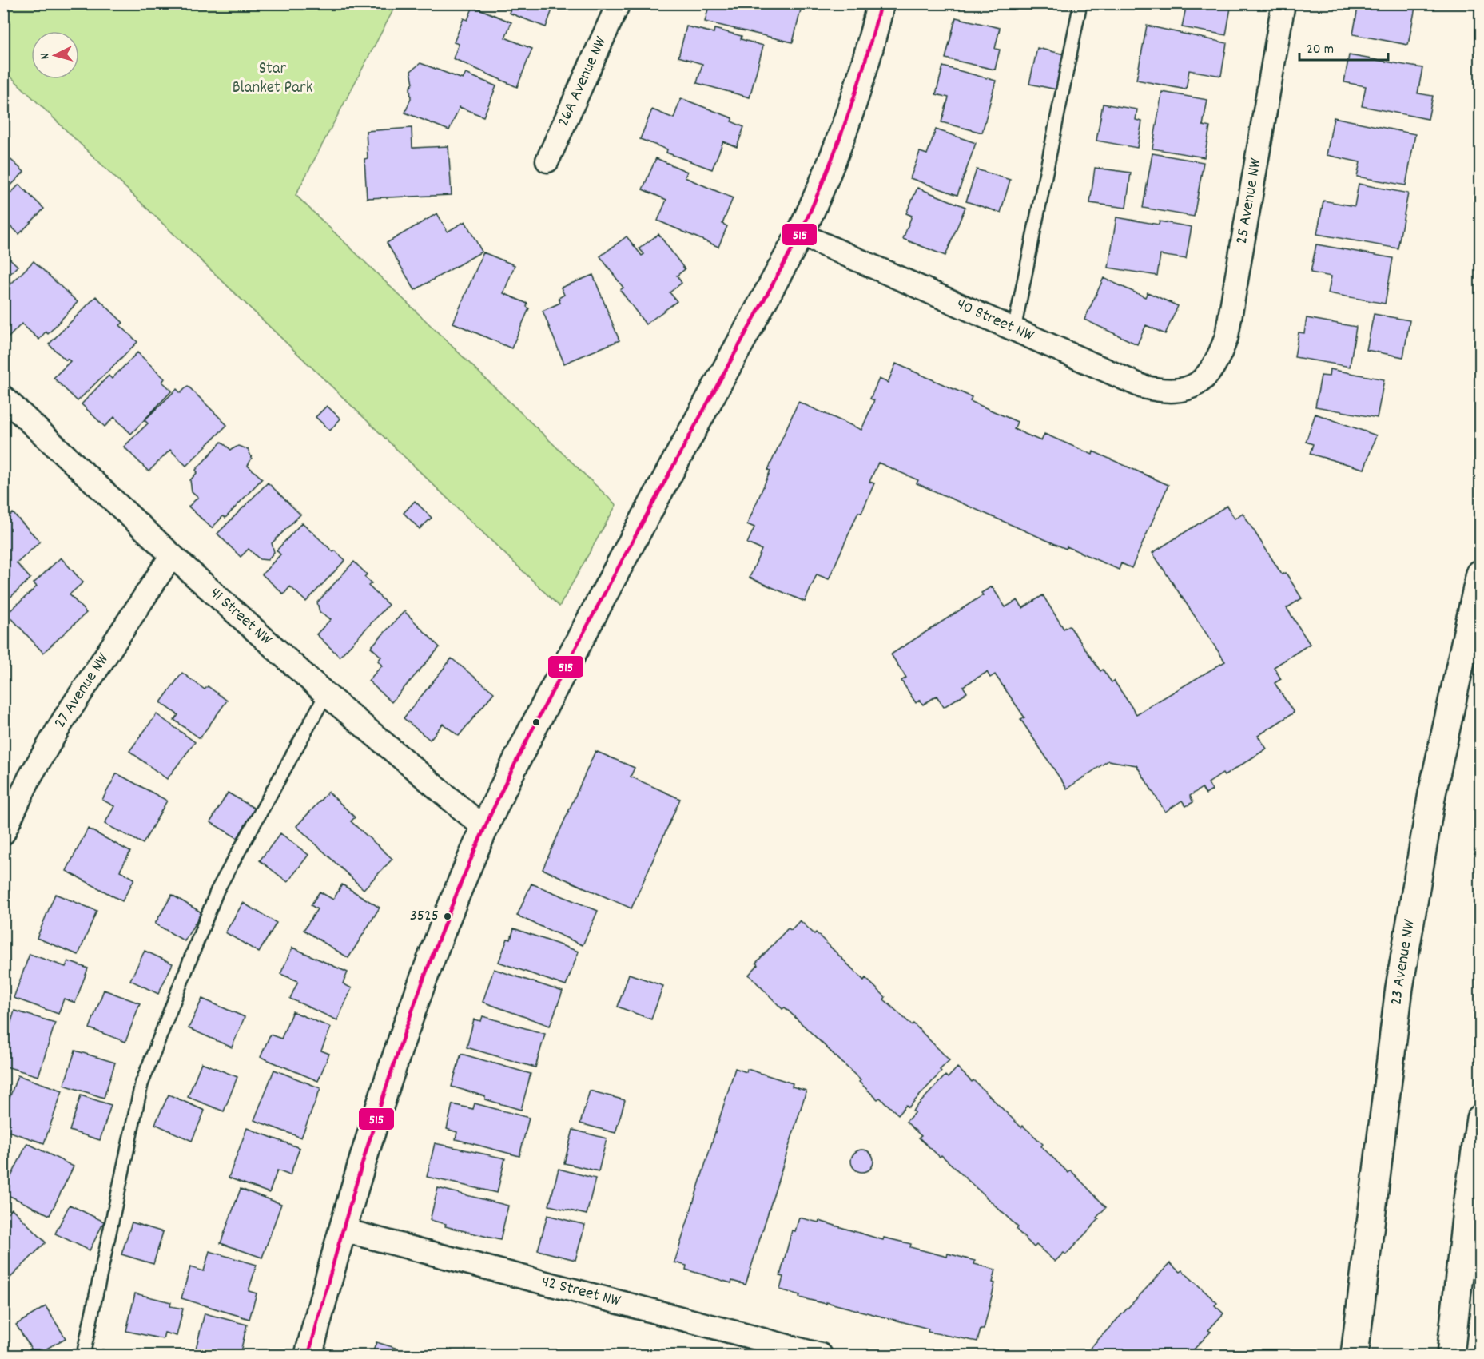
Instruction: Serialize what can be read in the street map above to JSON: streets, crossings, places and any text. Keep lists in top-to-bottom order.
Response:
{
  "streets": {
    "street": [
      "26A Avenue NW",
      "25 Avenue NW",
      "40 Street NW",
      "41 Street NW",
      "27 Avenue NW",
      "23 Avenue NW",
      "42 Street NW"
    ]
  },
  "crossings": [
    ["25 Avenue NW", "40 Street NW"],
    ["41 Street NW", "27 Avenue NW"]
  ],
  "parks": ["Star Blanket Park"],
  "places": ["3525"],
  "lines": ["transit line 515"],
  "scale_bar": "20 m",
  "north": "left"
}
